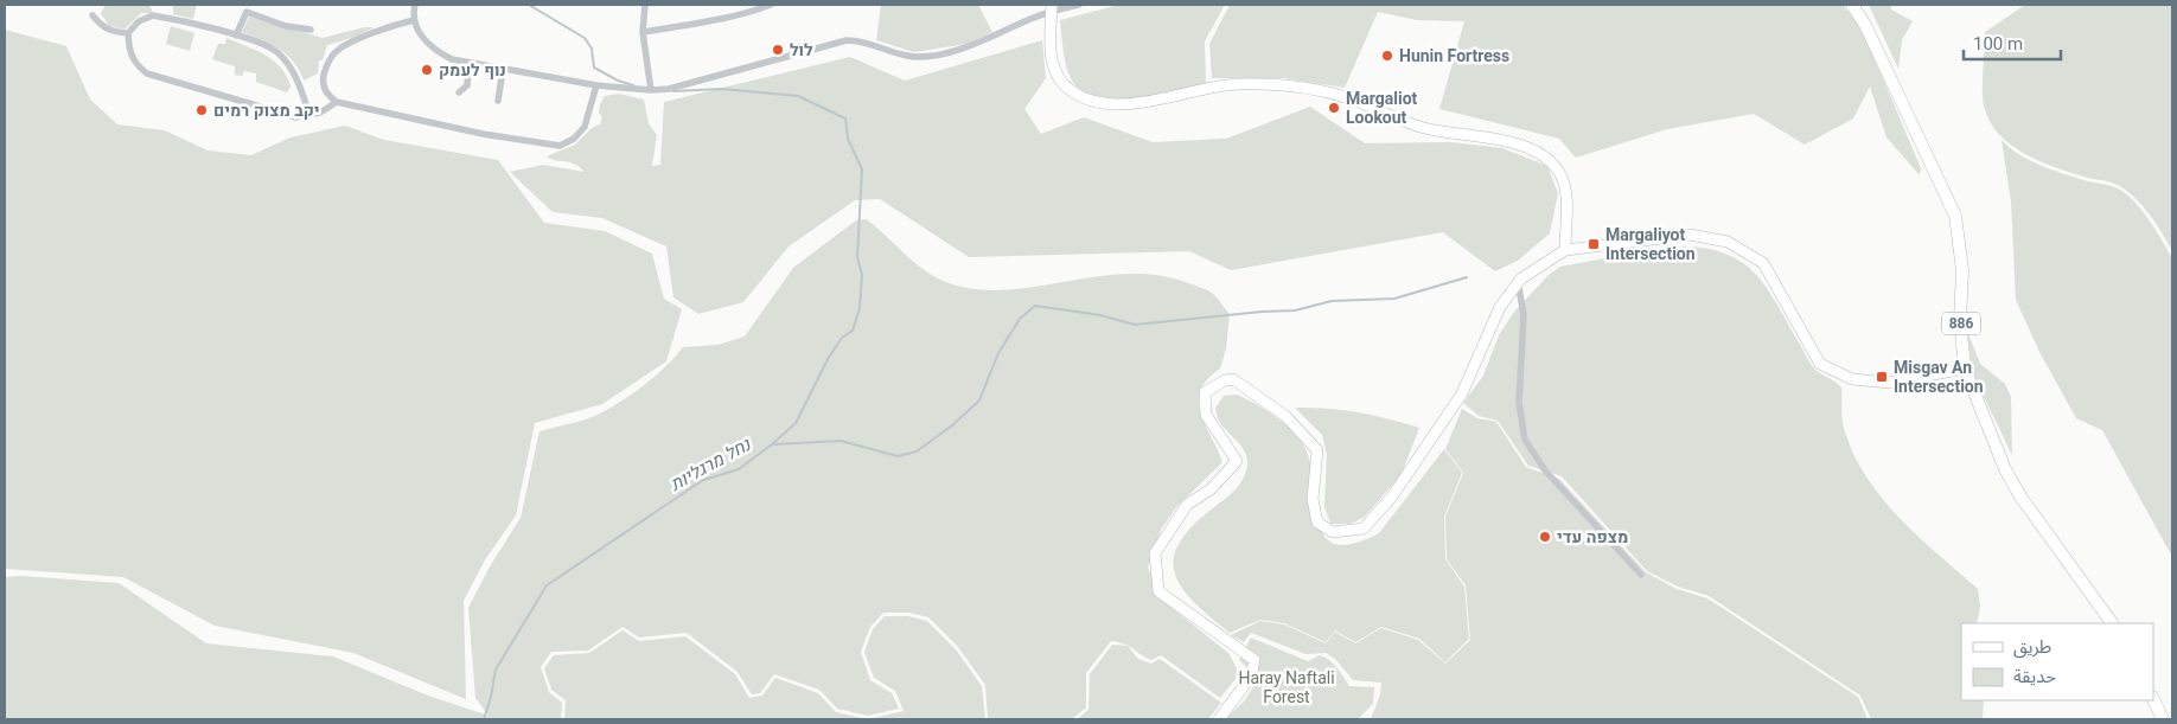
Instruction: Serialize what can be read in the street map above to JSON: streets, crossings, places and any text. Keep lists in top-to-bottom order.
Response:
{
  "streets": {
    "main road": ["886"]
  },
  "water": ["נחל מרגליות"],
  "parks": ["Haray Naftali Forest"],
  "places": {
    "other": [
      "לול",
      "Hunin Fortress",
      "נוף לעמק",
      "Margaliot Lookout",
      "יקב מצוק רמים",
      "מצפה עדי"
    ],
    "transit": ["Margaliyot Intersection", "Misgav An Intersection"]
  },
  "legend": ["طريق", "حديقة"],
  "scale_bar": "100 m"
}
